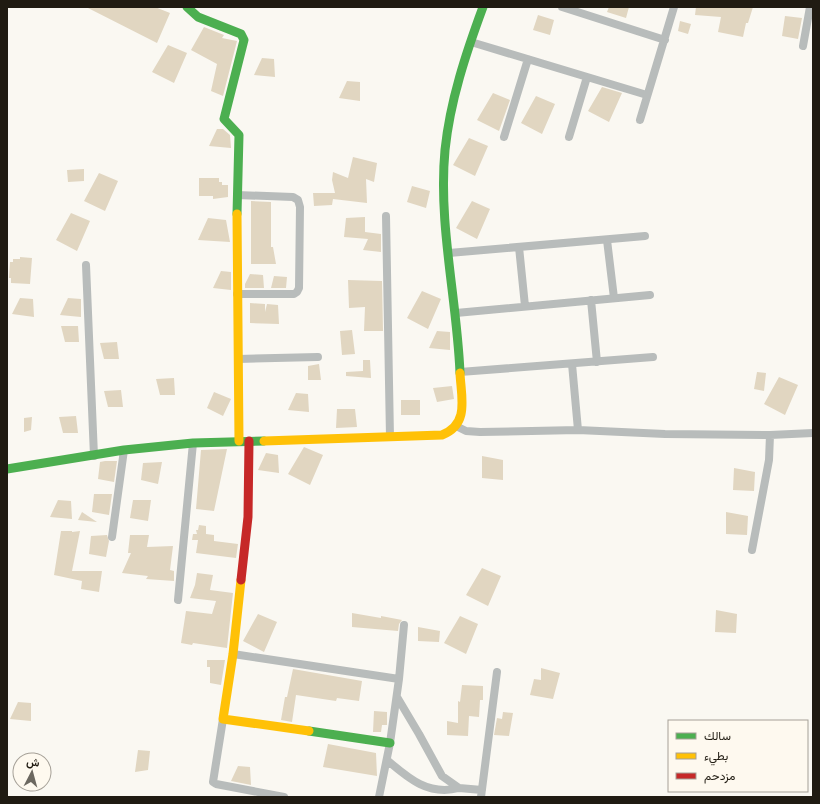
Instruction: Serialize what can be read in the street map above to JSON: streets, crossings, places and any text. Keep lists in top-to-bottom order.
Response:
{
  "legend": ["سالك", "بطيء", "مزدحم"],
  "north": "top"
}
